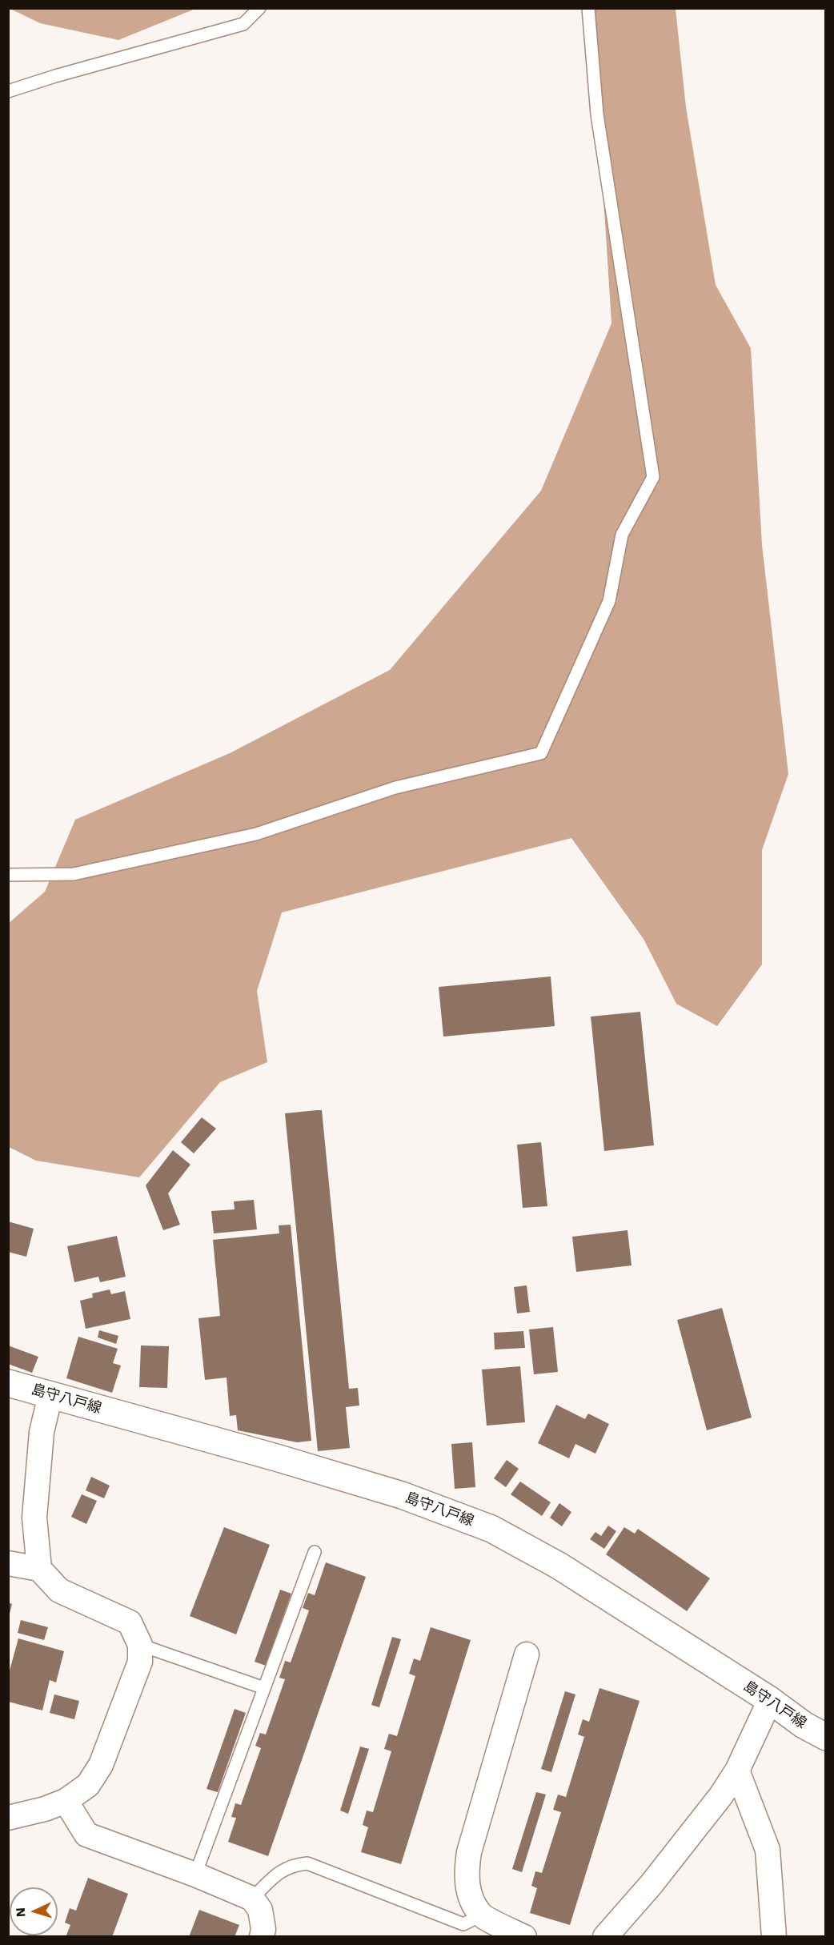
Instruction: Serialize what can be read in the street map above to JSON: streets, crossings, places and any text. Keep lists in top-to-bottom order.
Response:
{
  "streets": {
    "main road": ["島守八戸線"]
  },
  "north": "left"
}
